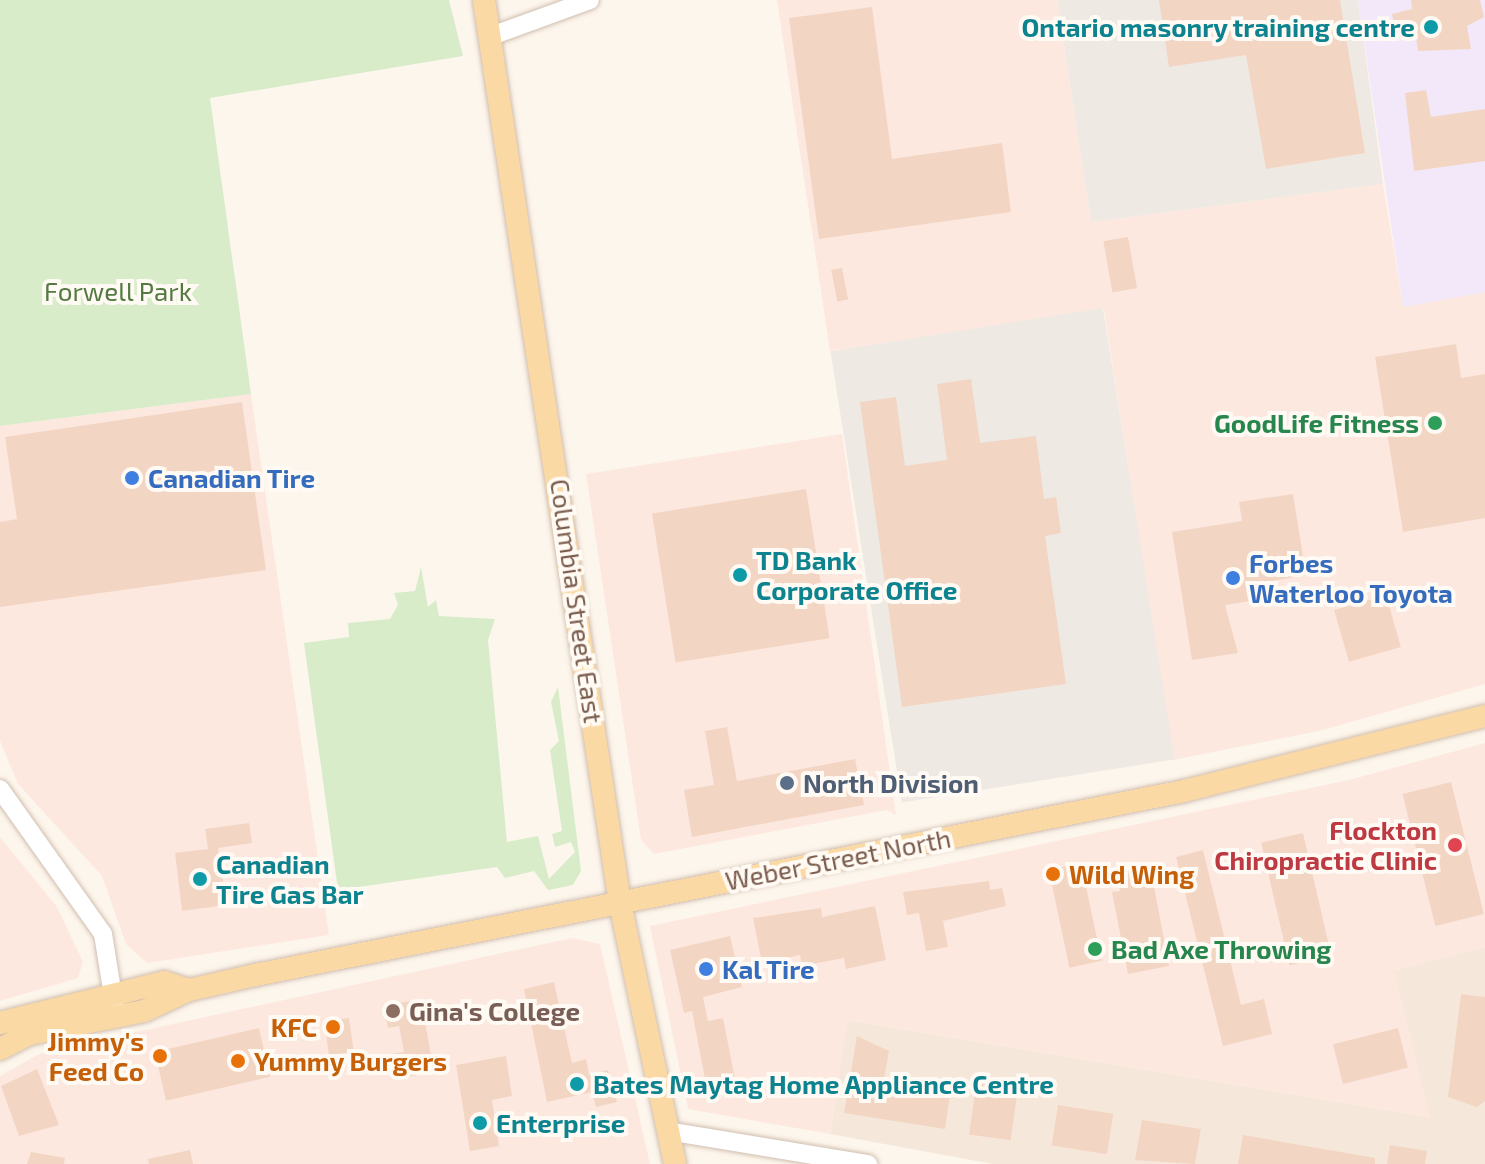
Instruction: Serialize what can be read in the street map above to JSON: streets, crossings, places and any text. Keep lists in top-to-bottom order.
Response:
{
  "streets": {
    "main road": ["Columbia Street East", "Weber Street North"]
  },
  "crossings": [
    ["Columbia Street East", "Weber Street North"]
  ],
  "parks": ["Forwell Park"],
  "places": [
    "Ontario masonry training centre",
    "GoodLife Fitness",
    "Canadian Tire",
    "TD Bank Corporate Office",
    "Forbes Waterloo Toyota",
    "North Division",
    "Flockton Chiropractic Clinic",
    "Wild Wing",
    "Canadian Tire Gas Bar",
    "Bad Axe Throwing",
    "Kal Tire",
    "Gina's College",
    "KFC",
    "Jimmy's Feed Co",
    "Yummy Burgers",
    "Bates Maytag Home Appliance Centre",
    "Enterprise"
  ]
}
